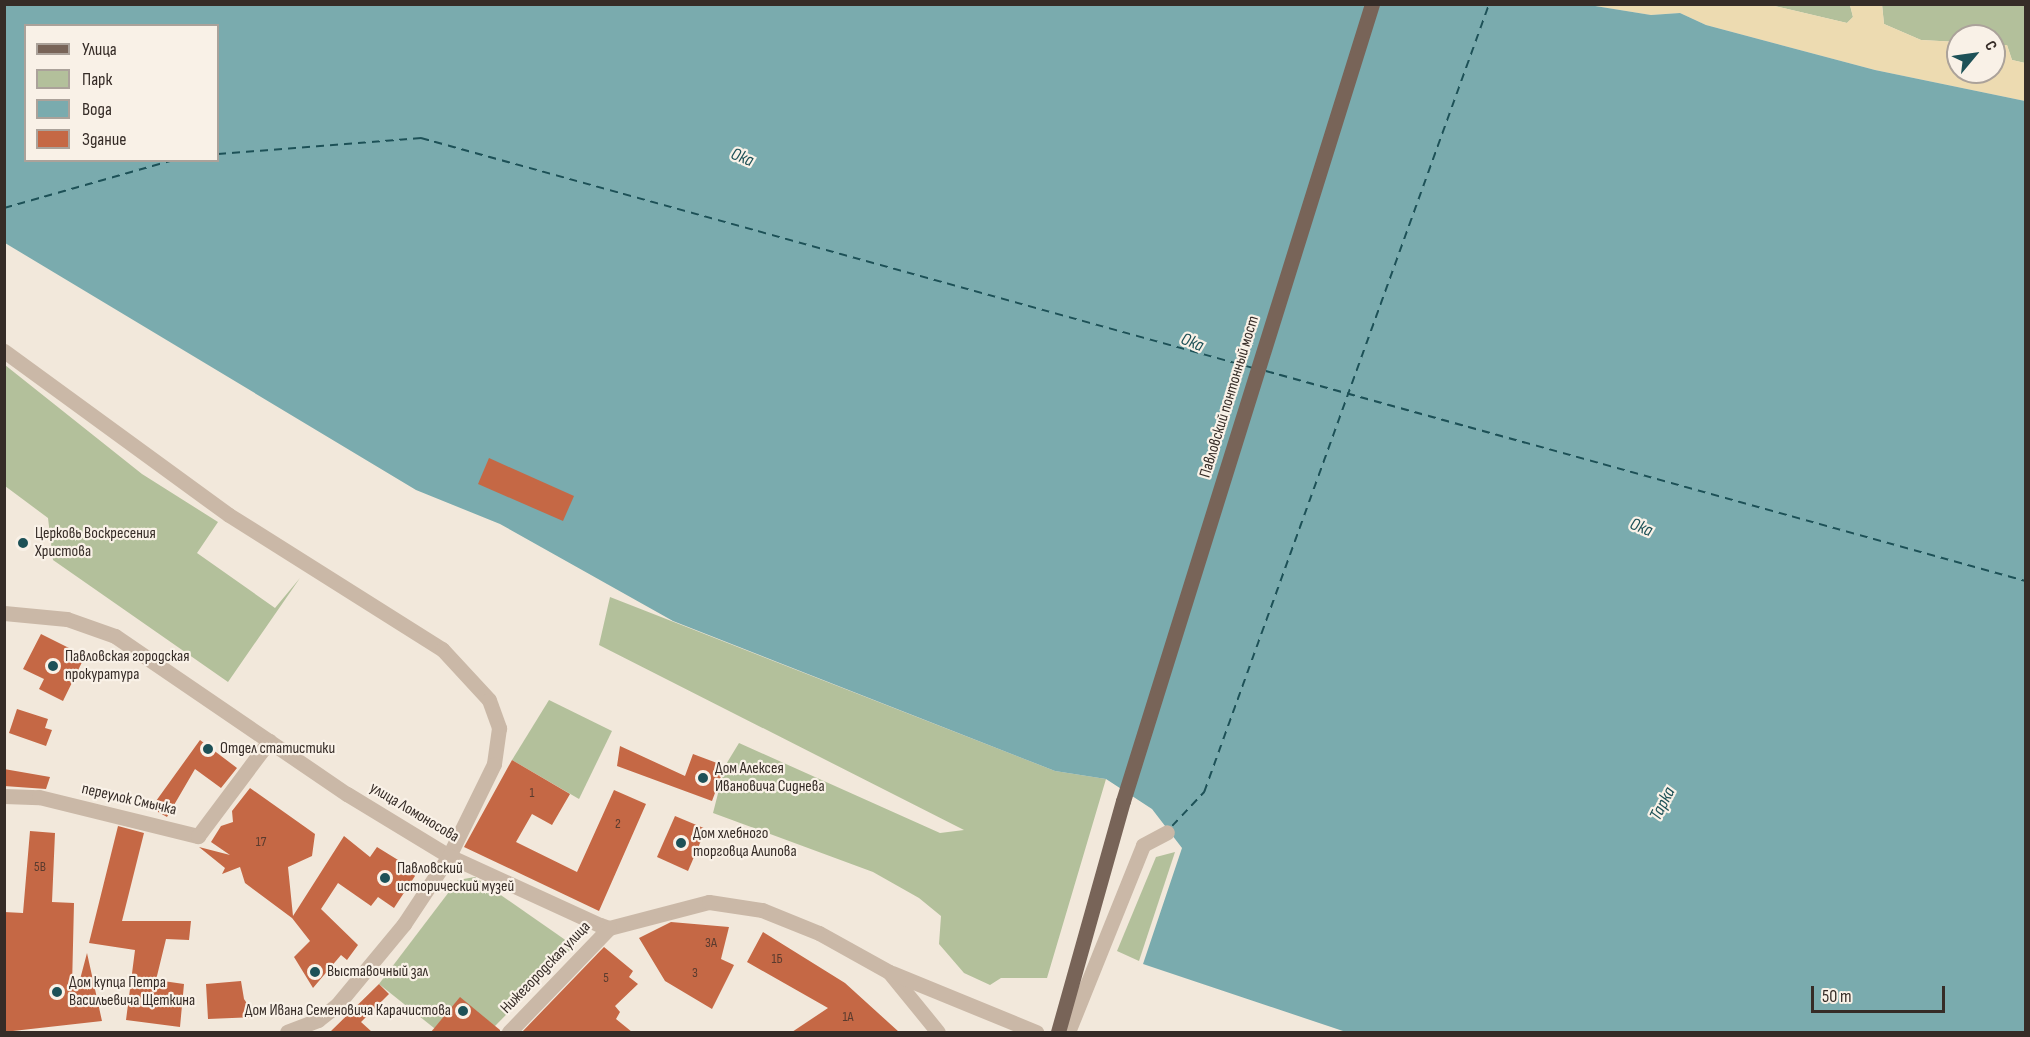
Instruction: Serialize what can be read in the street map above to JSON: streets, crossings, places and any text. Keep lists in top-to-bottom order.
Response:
{
  "streets": {
    "main road": ["Павловский понтонный мост"],
    "street": ["переулок Смычка", "улица Ломоносова", "Нижегородская улица"]
  },
  "crossings": [
    ["переулок Смычка", "улица Ломоносова"],
    ["улица Ломоносова", "Нижегородская улица"]
  ],
  "water": ["Ока", "Тарка"],
  "places": [
    "Церковь Воскресения Христова",
    "Павловская городская прокуратура",
    "Отдел статистики",
    "Дом Алексея Ивановича Сиднева",
    "Дом хлебного торговца Алипова",
    "Павловский исторический музей",
    "Выставочный зал",
    "Дом купца Петра Васильевича Щеткина",
    "Дом Ивана Семеновича Карачистова"
  ],
  "house_numbers": [
    "1",
    "2",
    "17",
    "5В",
    "3А",
    "1Б",
    "3",
    "5",
    "1А"
  ],
  "legend": [
    "Улица",
    "Парк",
    "Вода",
    "Здание"
  ],
  "scale_bar": "50 m",
  "north": "top right"
}
